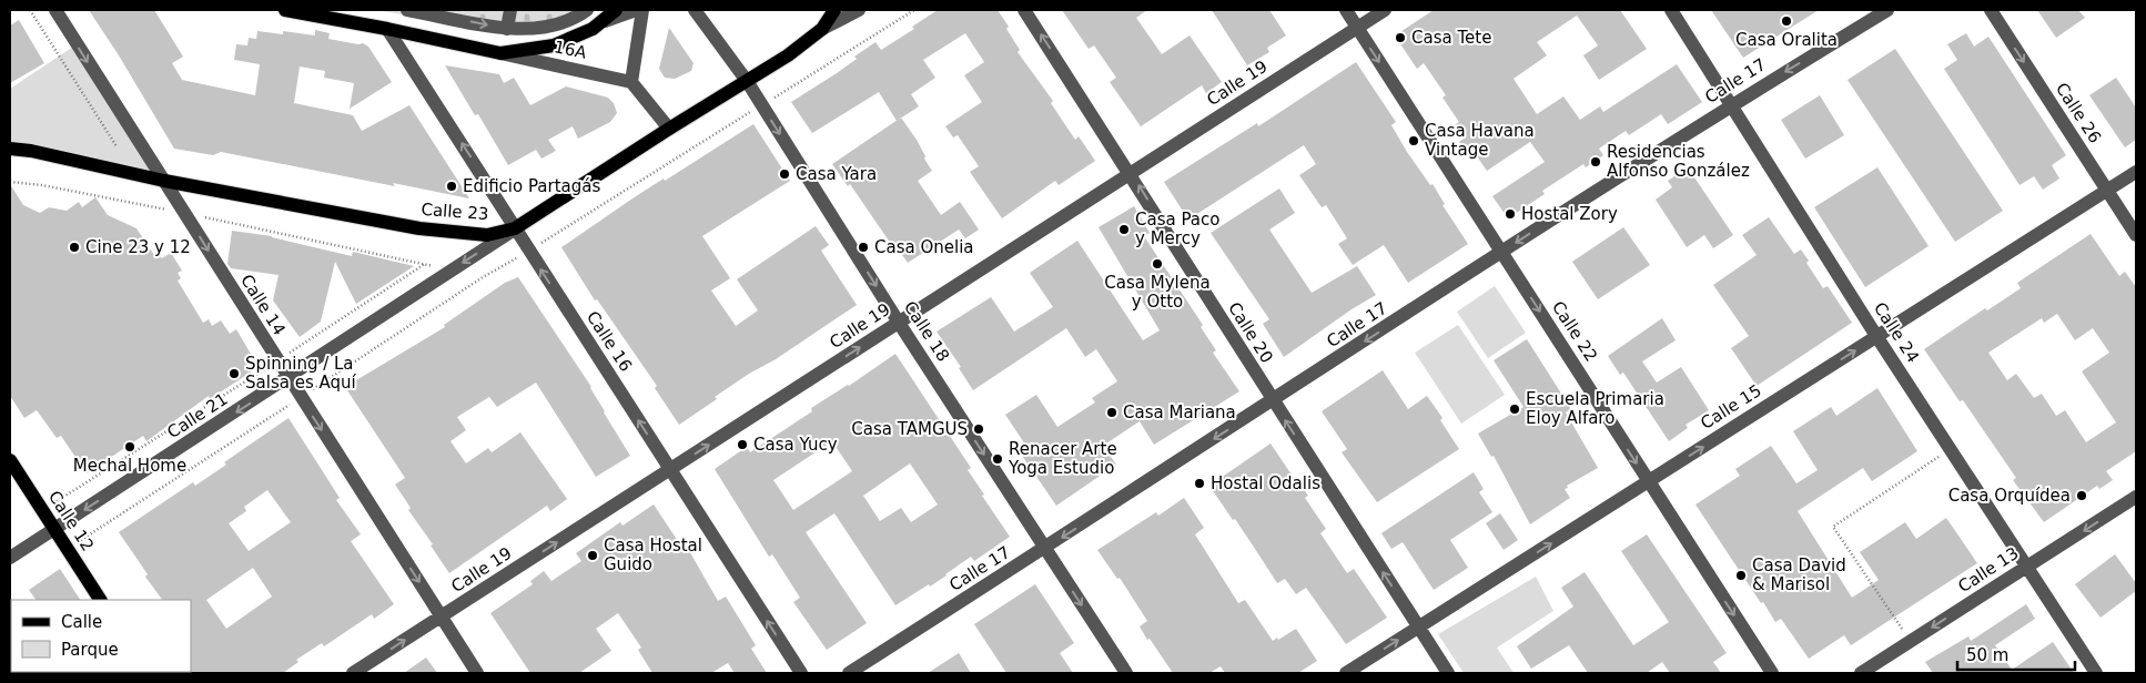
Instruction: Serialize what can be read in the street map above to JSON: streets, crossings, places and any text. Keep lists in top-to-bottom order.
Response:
{
  "streets": {
    "main road": ["Calle 23", "Calle 12"],
    "street": [
      "16A",
      "Calle 17",
      "Calle 19",
      "Calle 26",
      "Calle 14",
      "Calle 18",
      "Calle 22",
      "Calle 20",
      "Calle 24",
      "Calle 16",
      "Calle 15",
      "Calle 21",
      "Calle 13"
    ]
  },
  "crossings": [
    ["Calle 17", "Calle 18"],
    ["Calle 17", "Calle 22"],
    ["Calle 17", "Calle 20"],
    ["Calle 17", "Calle 24"],
    ["Calle 19", "Calle 14"],
    ["Calle 19", "Calle 18"],
    ["Calle 19", "Calle 22"],
    ["Calle 19", "Calle 20"],
    ["Calle 19", "Calle 16"],
    ["Calle 26", "Calle 15"],
    ["Calle 23", "Calle 14"],
    ["Calle 23", "Calle 18"],
    ["Calle 23", "Calle 16"],
    ["Calle 23", "Calle 21"],
    ["Calle 14", "Calle 21"],
    ["Calle 22", "Calle 15"],
    ["Calle 20", "Calle 15"],
    ["Calle 24", "Calle 15"],
    ["Calle 24", "Calle 13"],
    ["Calle 16", "Calle 21"],
    ["Calle 21", "Calle 12"]
  ],
  "one_way": [
    "Calle 17",
    "Calle 19",
    "Calle 26",
    "Calle 14",
    "Calle 18",
    "Calle 22",
    "Calle 20",
    "Calle 16",
    "Calle 15",
    "Calle 21",
    "Calle 13"
  ],
  "places": [
    "Casa Oralita",
    "Casa Tete",
    "Casa Havana Vintage",
    "Residencias Alfonso González",
    "Casa Yara",
    "Edificio Partagás",
    "Hostal Zory",
    "Casa Paco y Mercy",
    "Cine 23 y 12",
    "Casa Onelia",
    "Casa Mylena y Otto",
    "Spinning / La Salsa es Aquí",
    "Escuela Primaria Eloy Alfaro",
    "Casa Mariana",
    "Casa TAMGUS",
    "Casa Yucy",
    "Mechal Home",
    "Renacer Arte Yoga Estudio",
    "Hostal Odalis",
    "Casa Orquídea",
    "Casa Hostal Guido",
    "Casa David & Marisol"
  ],
  "legend": ["Calle", "Parque"],
  "scale_bar": "50 m"
}
